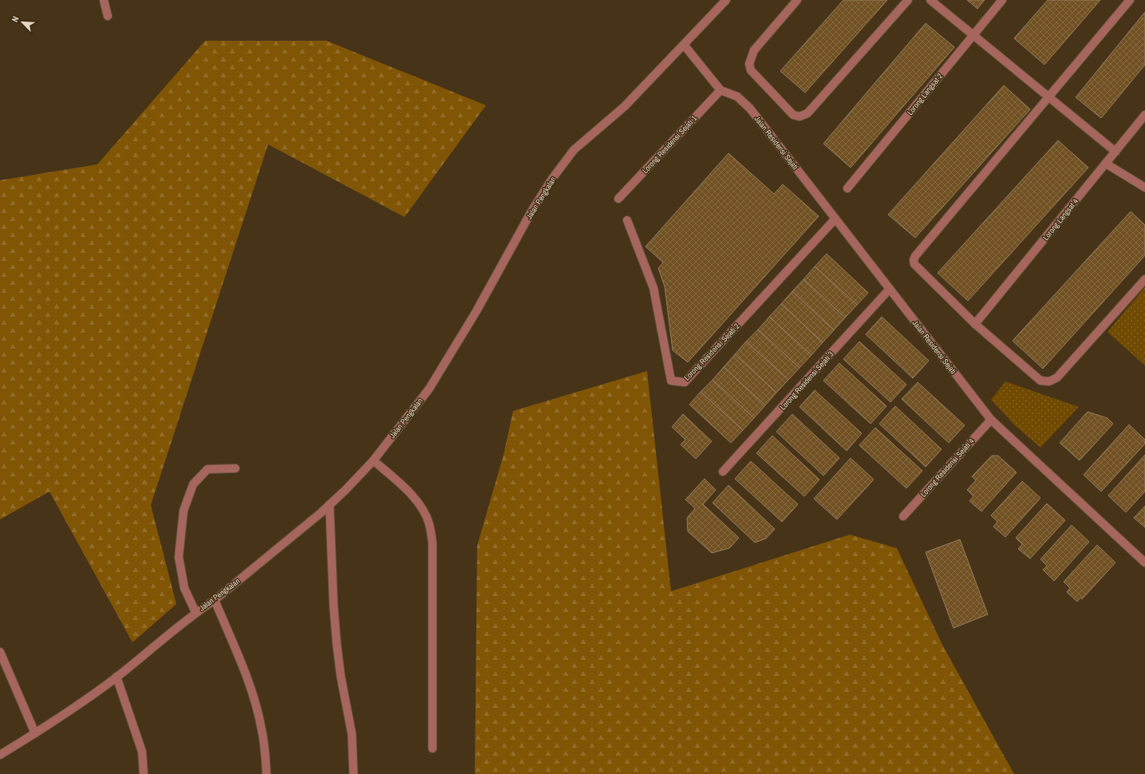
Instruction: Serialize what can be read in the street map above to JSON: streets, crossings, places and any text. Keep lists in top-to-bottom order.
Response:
{
  "streets": {
    "street": [
      "Lorong Langsat 2",
      "Jalan Residensi Sejati",
      "Lorong Residensi Sejati 1",
      "Jalan Pengkalan",
      "Lorong Langsat 4",
      "Lorong Residensi Sejati 2",
      "Lorong Residensi Sejati 3",
      "Lorong Residensi Sejati 4"
    ]
  },
  "crossings": [
    ["Jalan Residensi Sejati", "Lorong Residensi Sejati 1"],
    ["Jalan Residensi Sejati", "Lorong Residensi Sejati 2"],
    ["Jalan Residensi Sejati", "Lorong Residensi Sejati 3"],
    ["Jalan Residensi Sejati", "Lorong Residensi Sejati 4"]
  ],
  "north": "top left"
}
